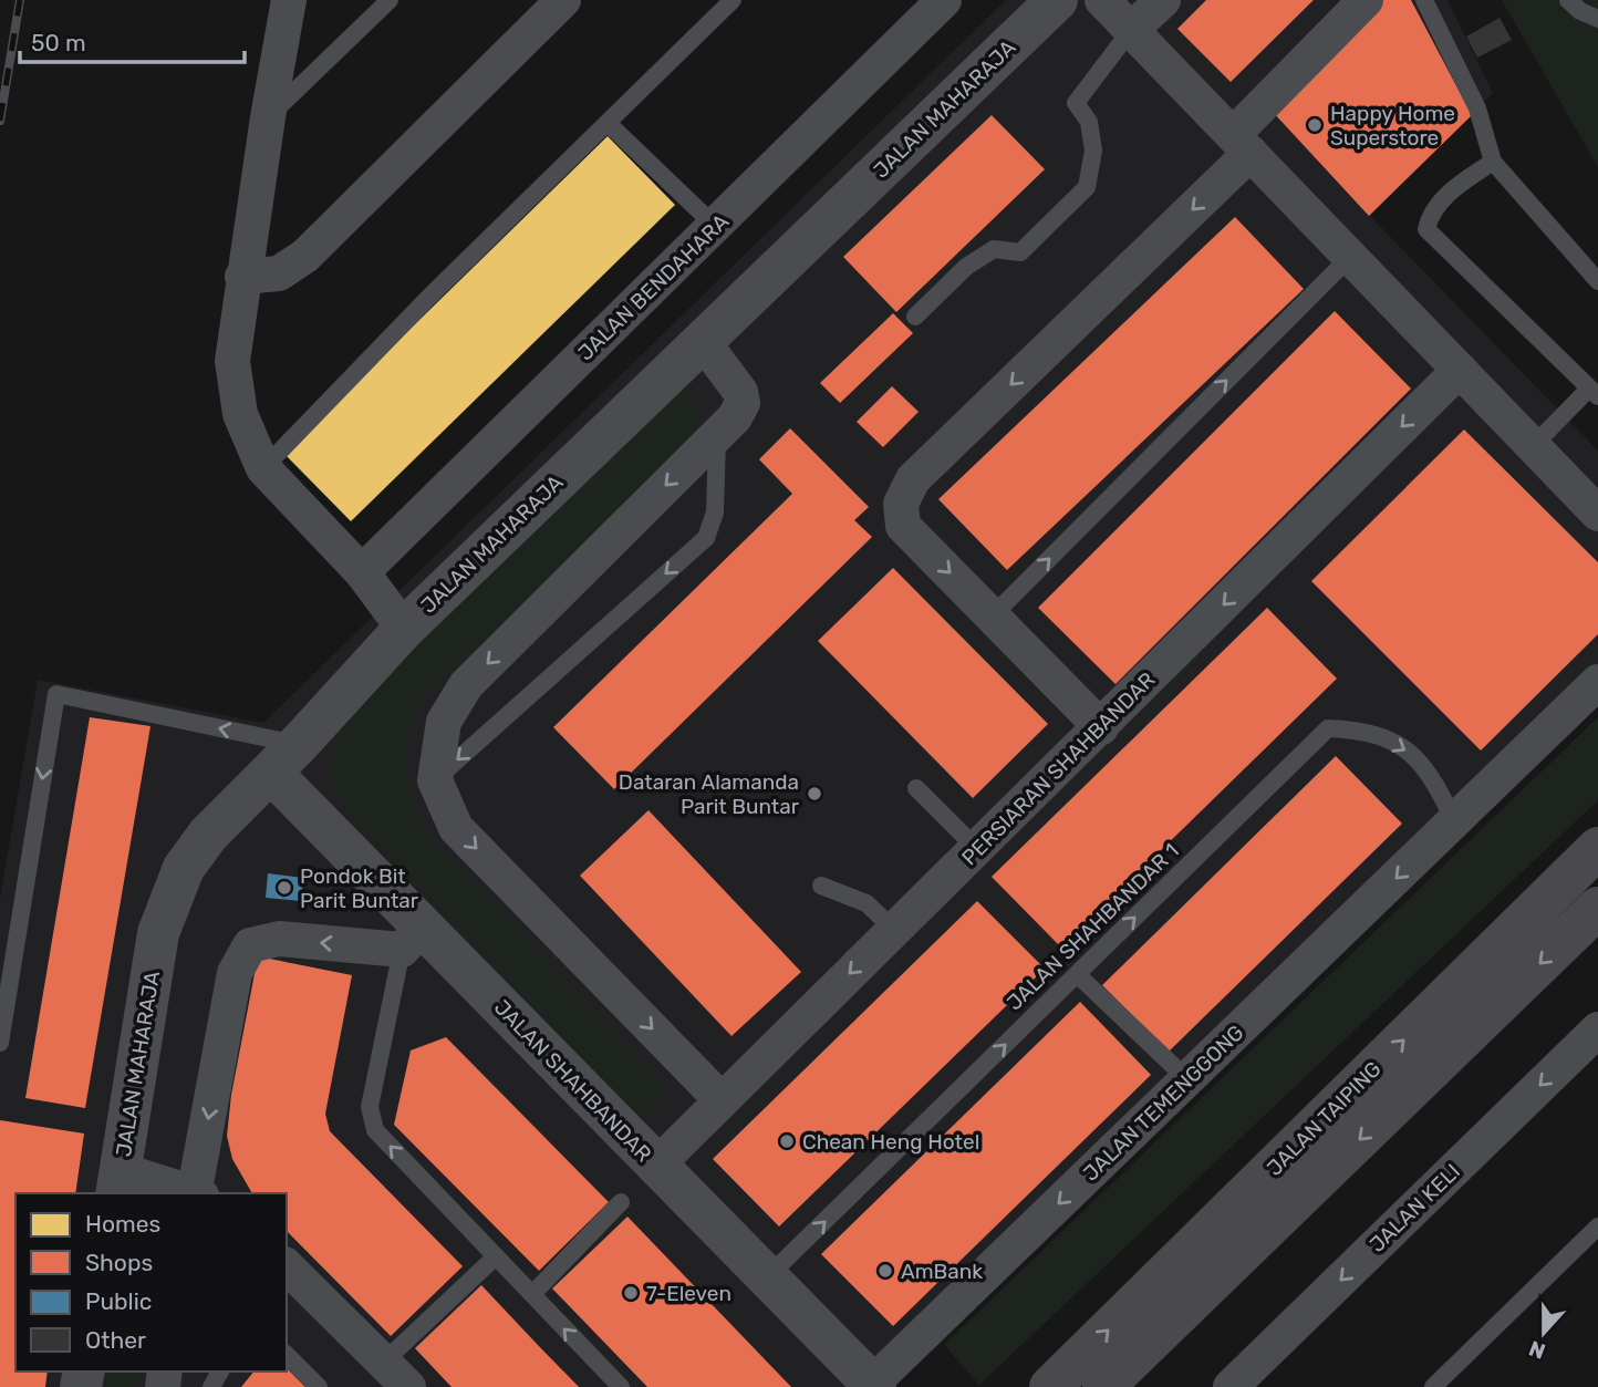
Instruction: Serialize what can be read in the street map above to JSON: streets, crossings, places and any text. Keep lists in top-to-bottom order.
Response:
{
  "streets": {
    "main road": ["JALAN TAIPING"],
    "street": [
      "JALAN MAHARAJA",
      "JALAN BENDAHARA",
      "PERSIARAN SHAHBANDAR",
      "JALAN SHAHBANDAR",
      "JALAN TEMENGGONG",
      "JALAN KELI"
    ],
    "lane": ["JALAN SHAHBANDAR 1"]
  },
  "crossings": [
    ["JALAN MAHARAJA", "JALAN SHAHBANDAR"],
    ["PERSIARAN SHAHBANDAR", "JALAN SHAHBANDAR"],
    ["JALAN SHAHBANDAR 1", "JALAN SHAHBANDAR"],
    ["JALAN SHAHBANDAR 1", "JALAN TEMENGGONG"],
    ["JALAN SHAHBANDAR", "JALAN TEMENGGONG"]
  ],
  "one_way": [
    "PERSIARAN SHAHBANDAR",
    "JALAN SHAHBANDAR 1",
    "JALAN TEMENGGONG",
    "JALAN KELI"
  ],
  "places": [
    "Happy Home Superstore",
    "Dataran Alamanda Parit Buntar",
    "Pondok Bit Parit Buntar",
    "Chean Heng Hotel",
    "AmBank",
    "7-Eleven"
  ],
  "legend": [
    "Homes",
    "Shops",
    "Public",
    "Other"
  ],
  "scale_bar": "50 m",
  "north": "bottom"
}
